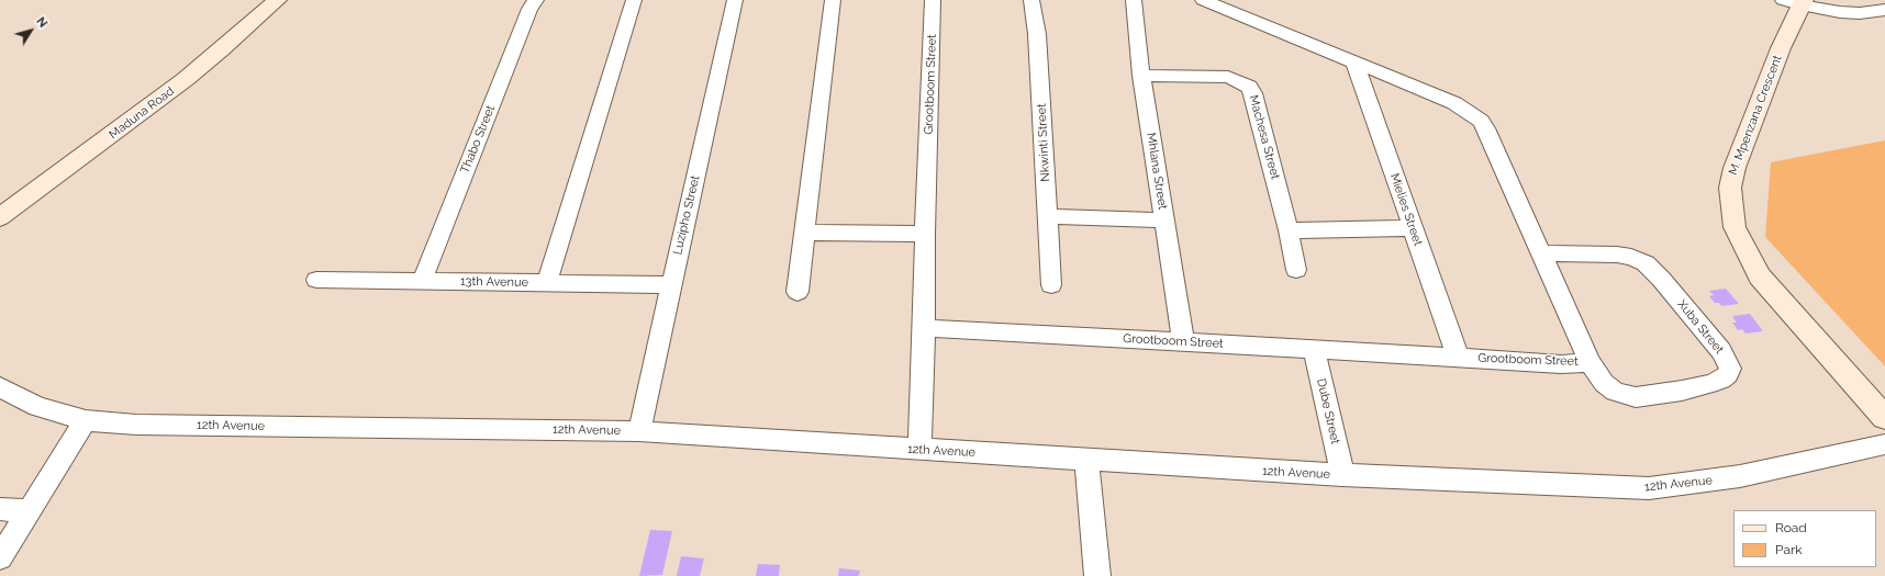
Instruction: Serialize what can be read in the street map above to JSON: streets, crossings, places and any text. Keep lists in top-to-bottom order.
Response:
{
  "streets": {
    "main road": ["Maduna Road", "M. Mpenzana Crescent"],
    "street": [
      "Grootboom Street",
      "Machesa Street",
      "Thabo Street",
      "Nkwinti Street",
      "Mhlana Street",
      "Mielies Street",
      "Luzipho Street",
      "13th Avenue",
      "Xuba Street",
      "Dube Street",
      "12th Avenue"
    ]
  },
  "crossings": [
    ["Grootboom Street", "Mhlana Street"],
    ["Grootboom Street", "Mielies Street"],
    ["Grootboom Street", "Xuba Street"],
    ["Grootboom Street", "Dube Street"],
    ["Grootboom Street", "12th Avenue"],
    ["Machesa Street", "Mhlana Street"],
    ["Thabo Street", "13th Avenue"],
    ["Luzipho Street", "13th Avenue"],
    ["Luzipho Street", "12th Avenue"],
    ["Dube Street", "12th Avenue"]
  ],
  "legend": ["Road", "Park"],
  "north": "top right"
}
